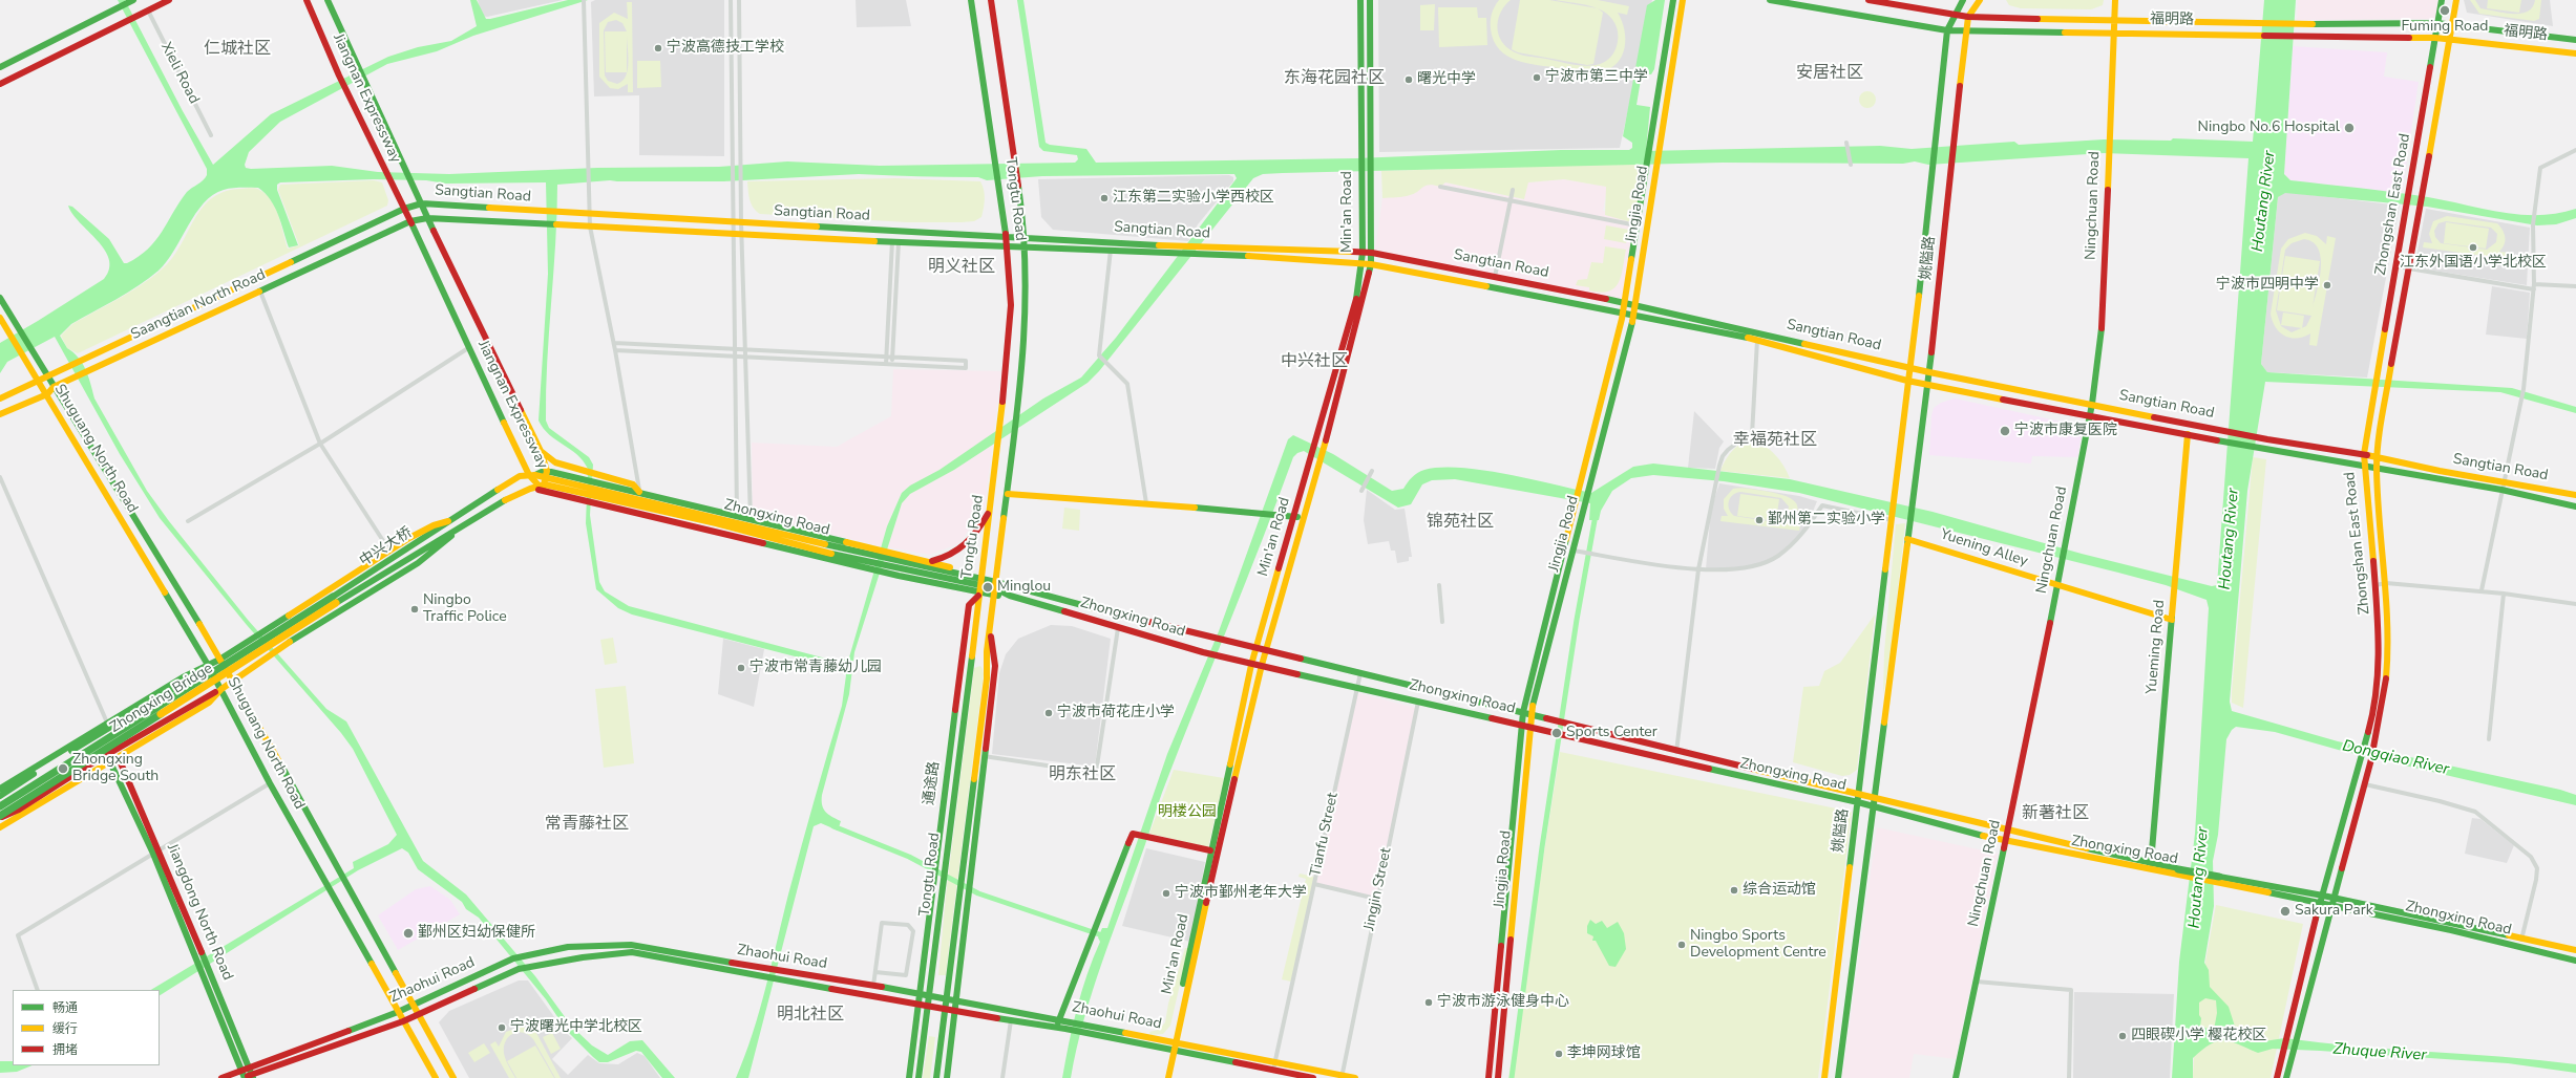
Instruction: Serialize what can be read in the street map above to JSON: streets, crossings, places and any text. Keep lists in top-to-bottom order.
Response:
{
  "streets": {
    "main road": [
      "福明路",
      "Jiangnan Expressway",
      "Sangtian Road",
      "Tongtu Road",
      "Jingjia Road",
      "Zhongshan East Road",
      "Ningchuan Road",
      "Min'an Road",
      "姚隘路",
      "Saangtian North Road",
      "Shuguang North Road",
      "Zhongxing Road",
      "中兴大桥",
      "Yuening Alley",
      "Yueming Road",
      "Zhongxing Bridge",
      "通途路",
      "Jiangdong North Road",
      "Zhaohui Road"
    ],
    "street": ["Xieli Road", "Tianfu Street", "Jingjin Street"]
  },
  "crossings": [
    ["福明路", "Zhongshan East Road"],
    ["福明路", "Ningchuan Road"],
    ["福明路", "姚隘路"],
    ["Jiangnan Expressway", "Sangtian Road"],
    ["Jiangnan Expressway", "Saangtian North Road"],
    ["Jiangnan Expressway", "Zhongxing Road"],
    ["Jiangnan Expressway", "中兴大桥"],
    ["Sangtian Road", "Tongtu Road"],
    ["Sangtian Road", "Jingjia Road"],
    ["Sangtian Road", "Zhongshan East Road"],
    ["Sangtian Road", "Ningchuan Road"],
    ["Sangtian Road", "Min'an Road"],
    ["Sangtian Road", "姚隘路"],
    ["Sangtian Road", "Saangtian North Road"],
    ["Sangtian Road", "Yueming Road"],
    ["Tongtu Road", "Zhongxing Road"],
    ["Tongtu Road", "通途路"],
    ["Tongtu Road", "Zhaohui Road"],
    ["Jingjia Road", "Zhongxing Road"],
    ["Zhongshan East Road", "Zhongxing Road"],
    ["Ningchuan Road", "Zhongxing Road"],
    ["Ningchuan Road", "Yuening Alley"],
    ["Min'an Road", "Zhongxing Road"],
    ["Min'an Road", "Zhaohui Road"],
    ["姚隘路", "Zhongxing Road"],
    ["姚隘路", "Yuening Alley"],
    ["Saangtian North Road", "Shuguang North Road"],
    ["Shuguang North Road", "Zhaohui Road"],
    ["Zhongxing Road", "中兴大桥"],
    ["Zhongxing Road", "Yueming Road"],
    ["Zhongxing Road", "通途路"],
    ["Zhongxing Road", "Tianfu Street"],
    ["Zhongxing Road", "Jingjin Street"],
    ["中兴大桥", "Zhongxing Bridge"],
    ["Yuening Alley", "Yueming Road"],
    ["通途路", "Zhaohui Road"],
    ["Tianfu Street", "Zhaohui Road"],
    ["Jingjin Street", "Zhaohui Road"],
    ["Jiangdong North Road", "Zhaohui Road"]
  ],
  "districts": [
    "仁城社区",
    "安居社区",
    "东海花园社区",
    "明义社区",
    "中兴社区",
    "幸福苑社区",
    "锦苑社区",
    "明东社区",
    "新著社区",
    "常青藤社区",
    "明北社区"
  ],
  "water": ["Houtang River", "Dongqiao River", "Zhuque River"],
  "parks": ["明楼公园"],
  "places": [
    "Fuming Road",
    "宁波高德技工学校",
    "宁波市第三中学",
    "曙光中学",
    "Ningbo No.6 Hospital",
    "江东第二实验小学西校区",
    "江东外国语小学北校区",
    "宁波市四明中学",
    "宁波市康复医院",
    "鄞州第二实验小学",
    "Minglou",
    "Ningbo Traffic Police",
    "宁波市常青藤幼儿园",
    "宁波市荷花庄小学",
    "Sports Center",
    "Zhongxing Bridge South",
    "综合运动馆",
    "宁波市鄞州老年大学",
    "Sakura Park",
    "鄞州区妇幼保健所",
    "Ningbo Sports Development Centre",
    "宁波市游泳健身中心",
    "宁波曙光中学北校区",
    "四眼碶小学 樱花校区",
    "李坤网球馆"
  ],
  "legend": ["畅通", "缓行", "拥堵"]
}
